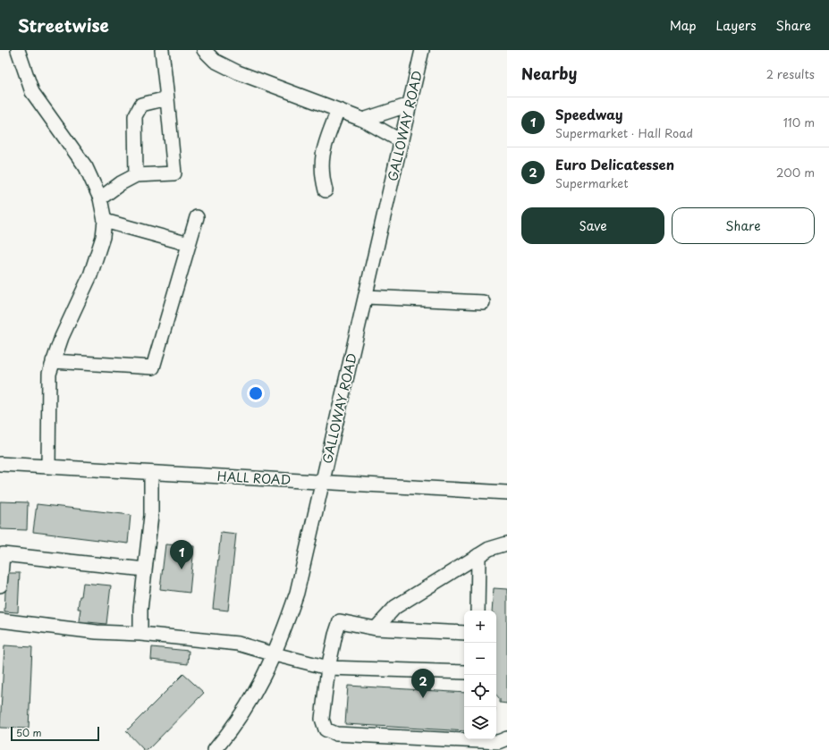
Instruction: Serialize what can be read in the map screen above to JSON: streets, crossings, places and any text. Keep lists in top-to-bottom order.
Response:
{
  "streets": {
    "street": ["GALLOWAY ROAD", "HALL ROAD"]
  },
  "crossings": [
    ["GALLOWAY ROAD", "HALL ROAD"]
  ],
  "scale_bar": "50 m",
  "page": {
    "header": "Streetwise",
    "nav": ["Map", "Layers", "Share"],
    "heading": ["Nearby", "2 results"],
    "list": [
      {
        "mark": "1",
        "name": "Speedway",
        "note": "Supermarket · Hall Road",
        "value": "110 m"
      },
      {
        "mark": "2",
        "name": "Euro Delicatessen",
        "note": "Supermarket",
        "value": "200 m"
      }
    ],
    "buttons": ["Save", "Share"],
    "pins": ["1", "2"],
    "map_buttons": ["+", "−"],
    "scale": "50 m"
  }
}
